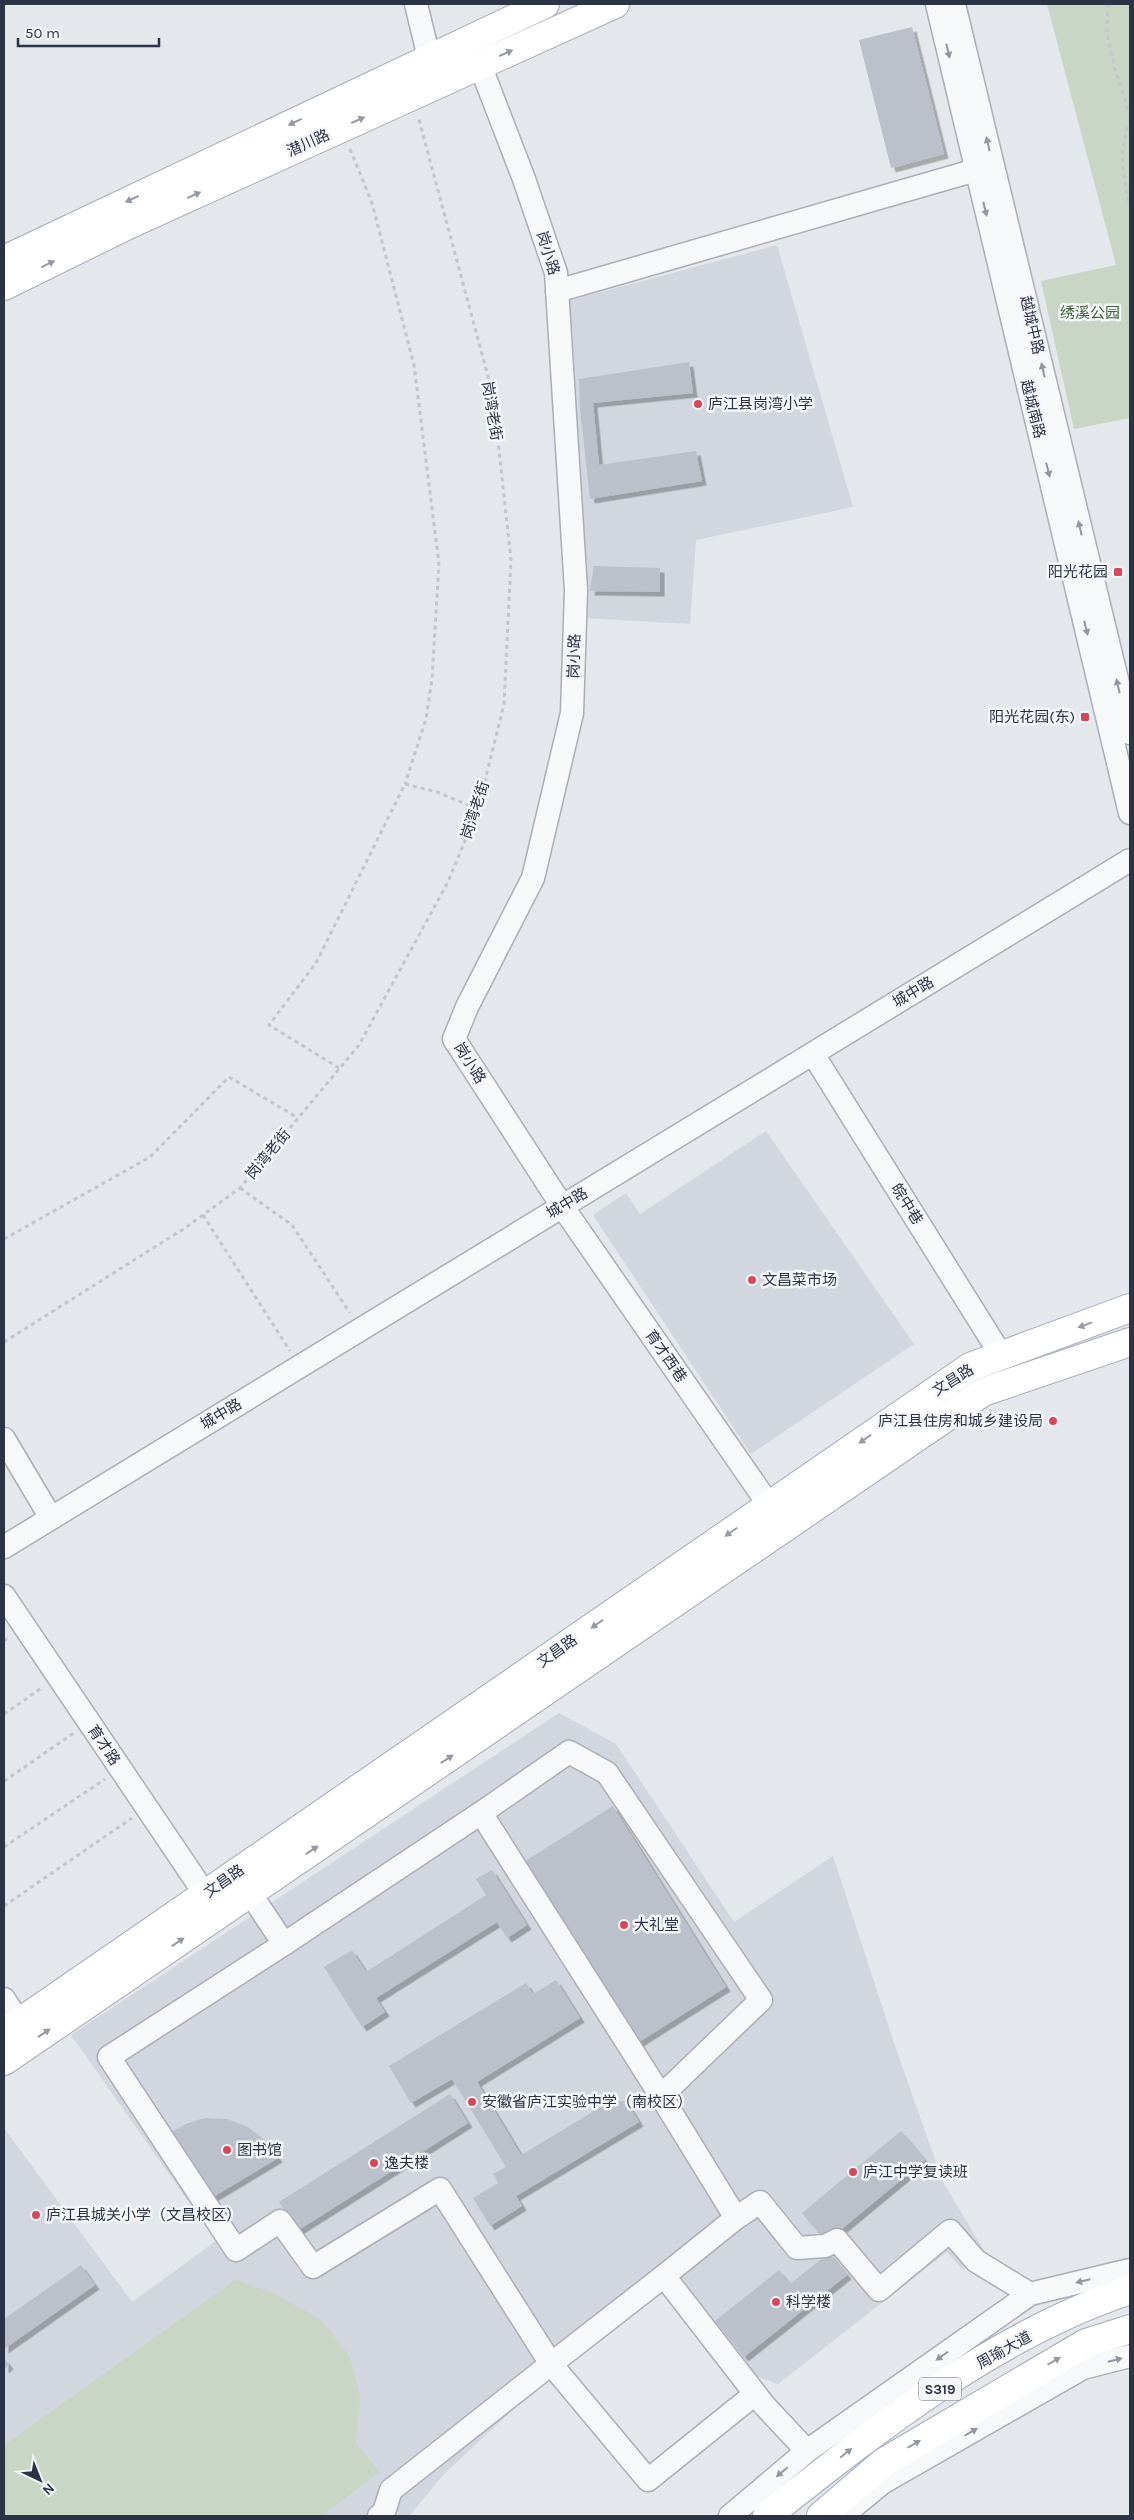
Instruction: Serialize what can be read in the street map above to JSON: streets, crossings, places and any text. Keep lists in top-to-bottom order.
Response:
{
  "streets": {
    "main road": [
      "潜川路",
      "文昌路",
      "周瑜大道",
      "S319"
    ],
    "street": [
      "岗小路",
      "越城中路",
      "越城南路",
      "城中路",
      "皖中巷",
      "育才西巷",
      "育才路"
    ],
    "path": ["岗湾老街"]
  },
  "crossings": [
    ["潜川路", "岗小路"],
    ["潜川路", "岗湾老街"],
    ["岗小路", "城中路"],
    ["岗小路", "育才西巷"],
    ["城中路", "皖中巷"],
    ["城中路", "育才西巷"],
    ["皖中巷", "文昌路"],
    ["育才西巷", "文昌路"],
    ["文昌路", "育才路"]
  ],
  "one_way": ["越城中路", "越城南路"],
  "parks": ["绣溪公园"],
  "places": {
    "other": [
      "庐江县岗湾小学",
      "文昌菜市场",
      "庐江县住房和城乡建设局",
      "大礼堂",
      "安徽省庐江实验中学（南校区）",
      "图书馆",
      "逸夫楼",
      "庐江中学复读班",
      "庐江县城关小学（文昌校区）",
      "科学楼"
    ],
    "transit": ["阳光花园", "阳光花园(东)"]
  },
  "scale_bar": "50 m",
  "north": "bottom right"
}
